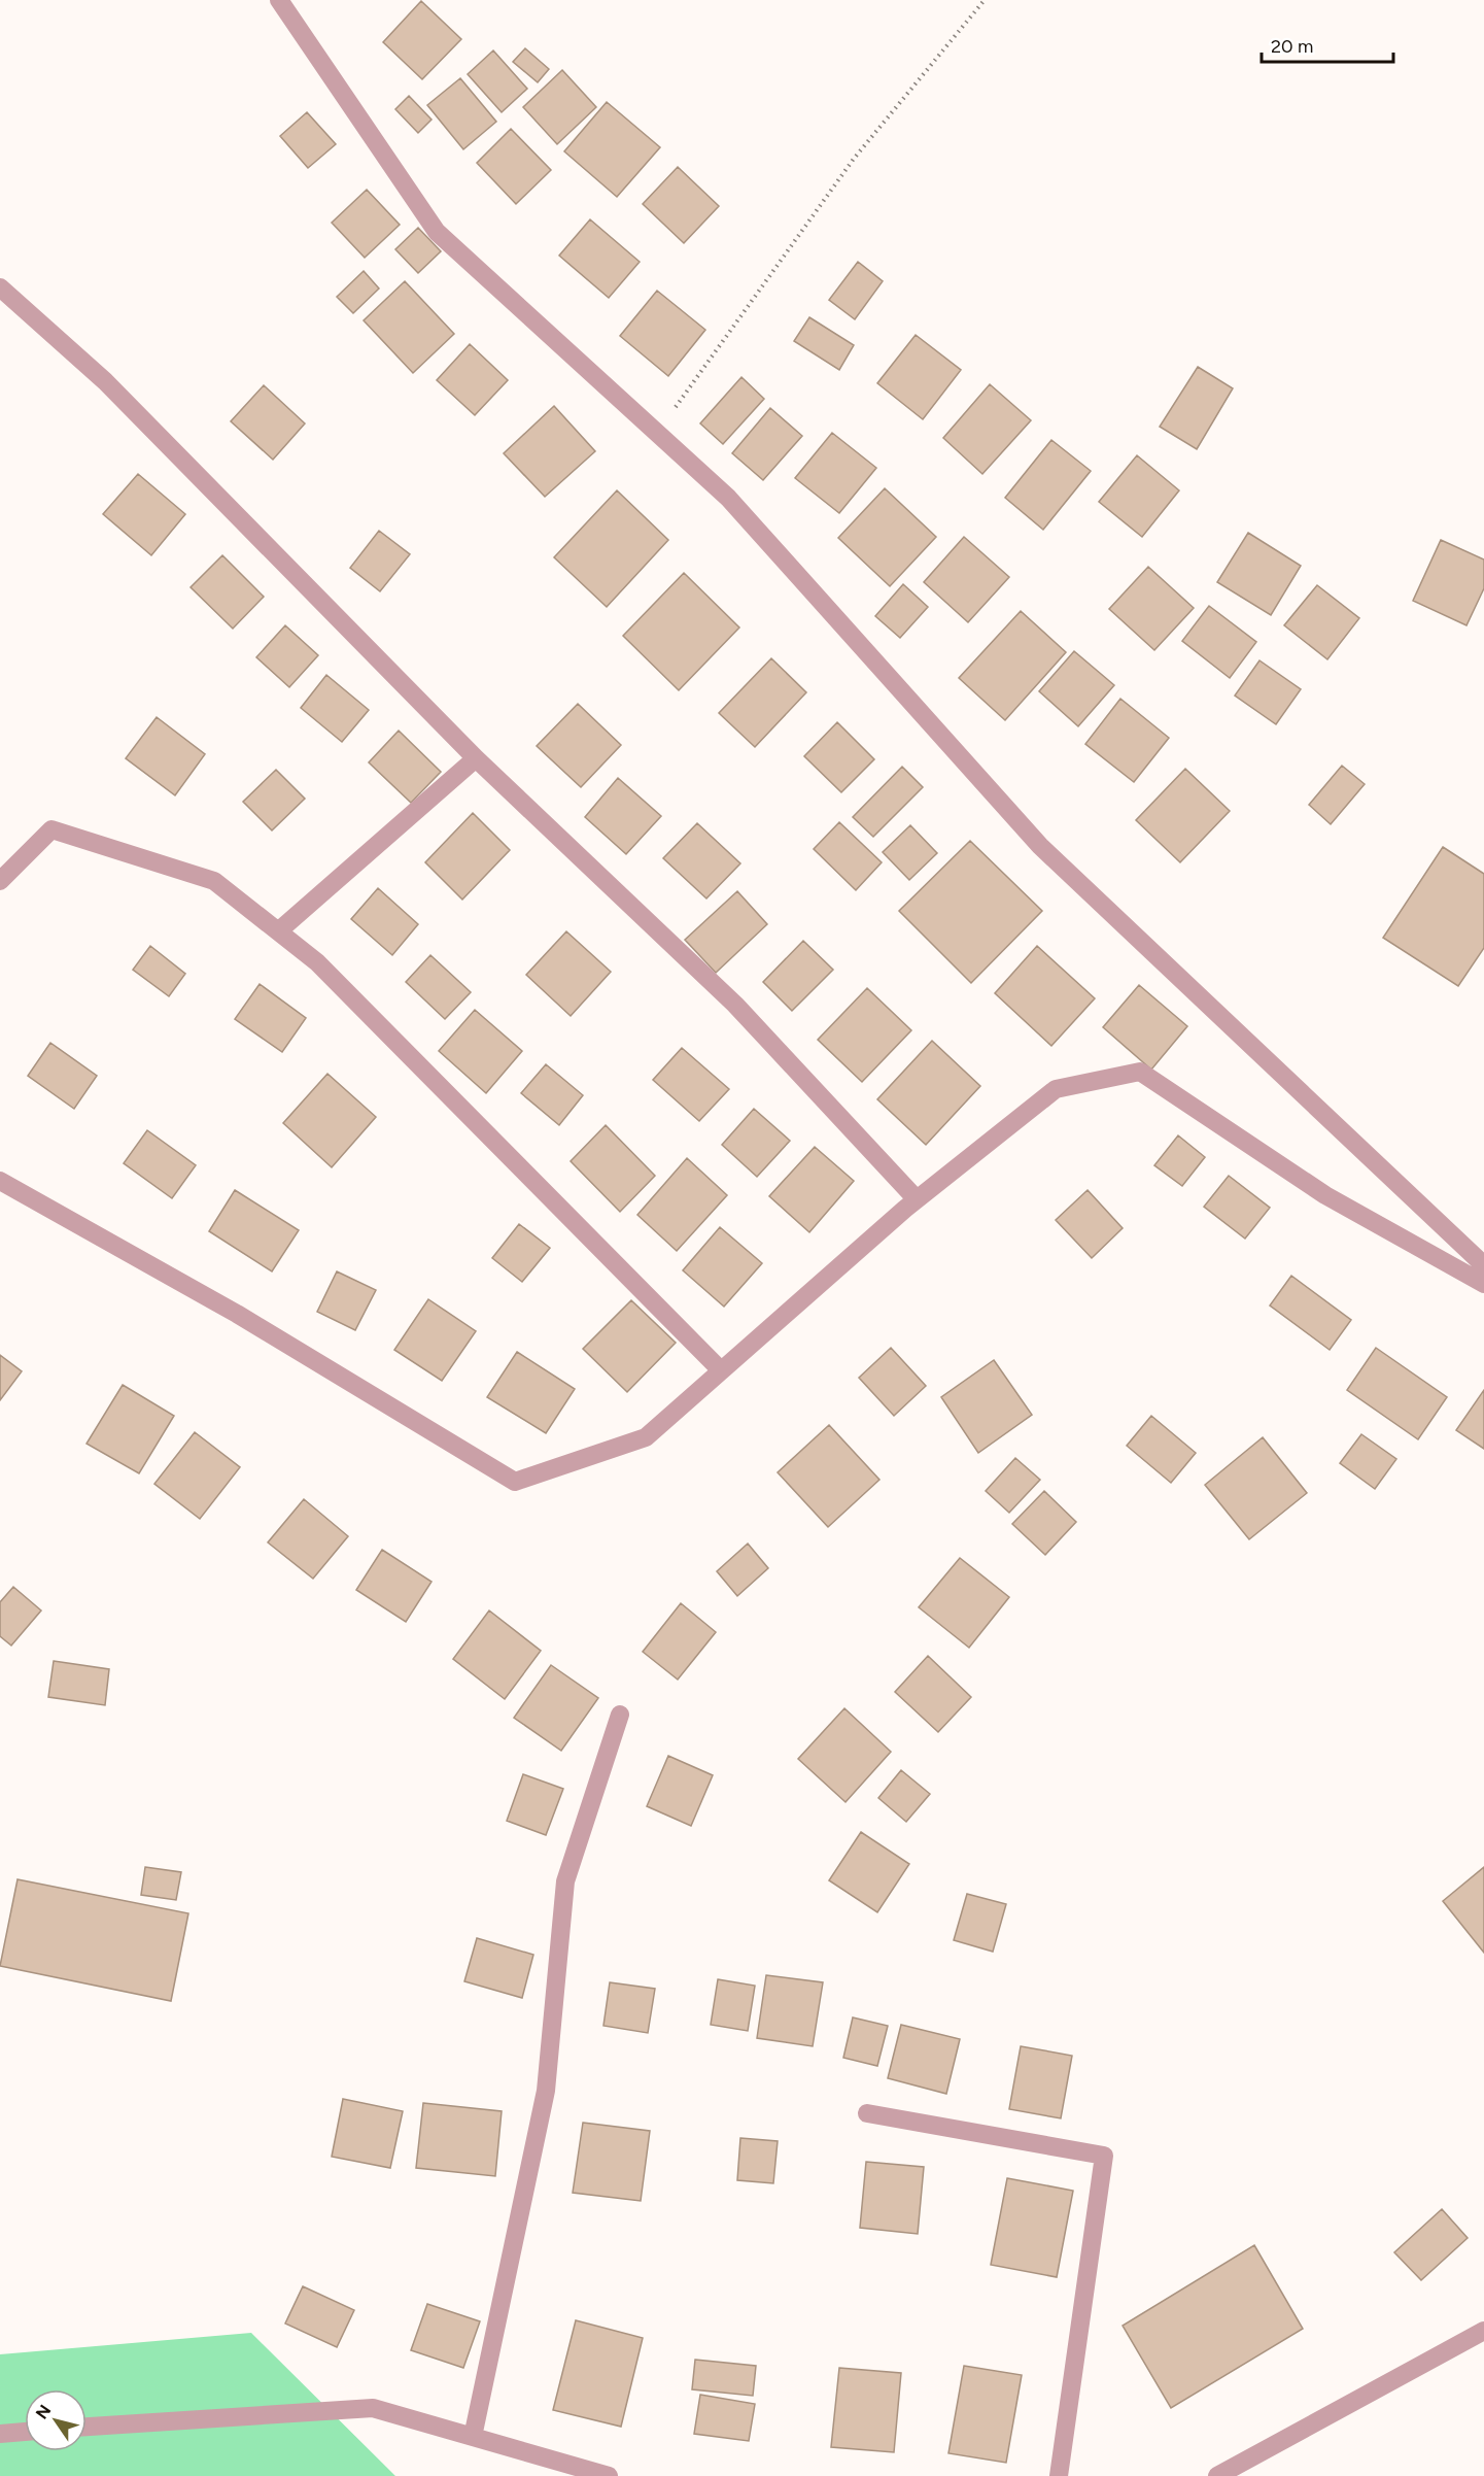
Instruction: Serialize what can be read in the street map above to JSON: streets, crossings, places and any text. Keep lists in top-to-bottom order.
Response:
{
  "scale_bar": "20 m",
  "north": "top left"
}
